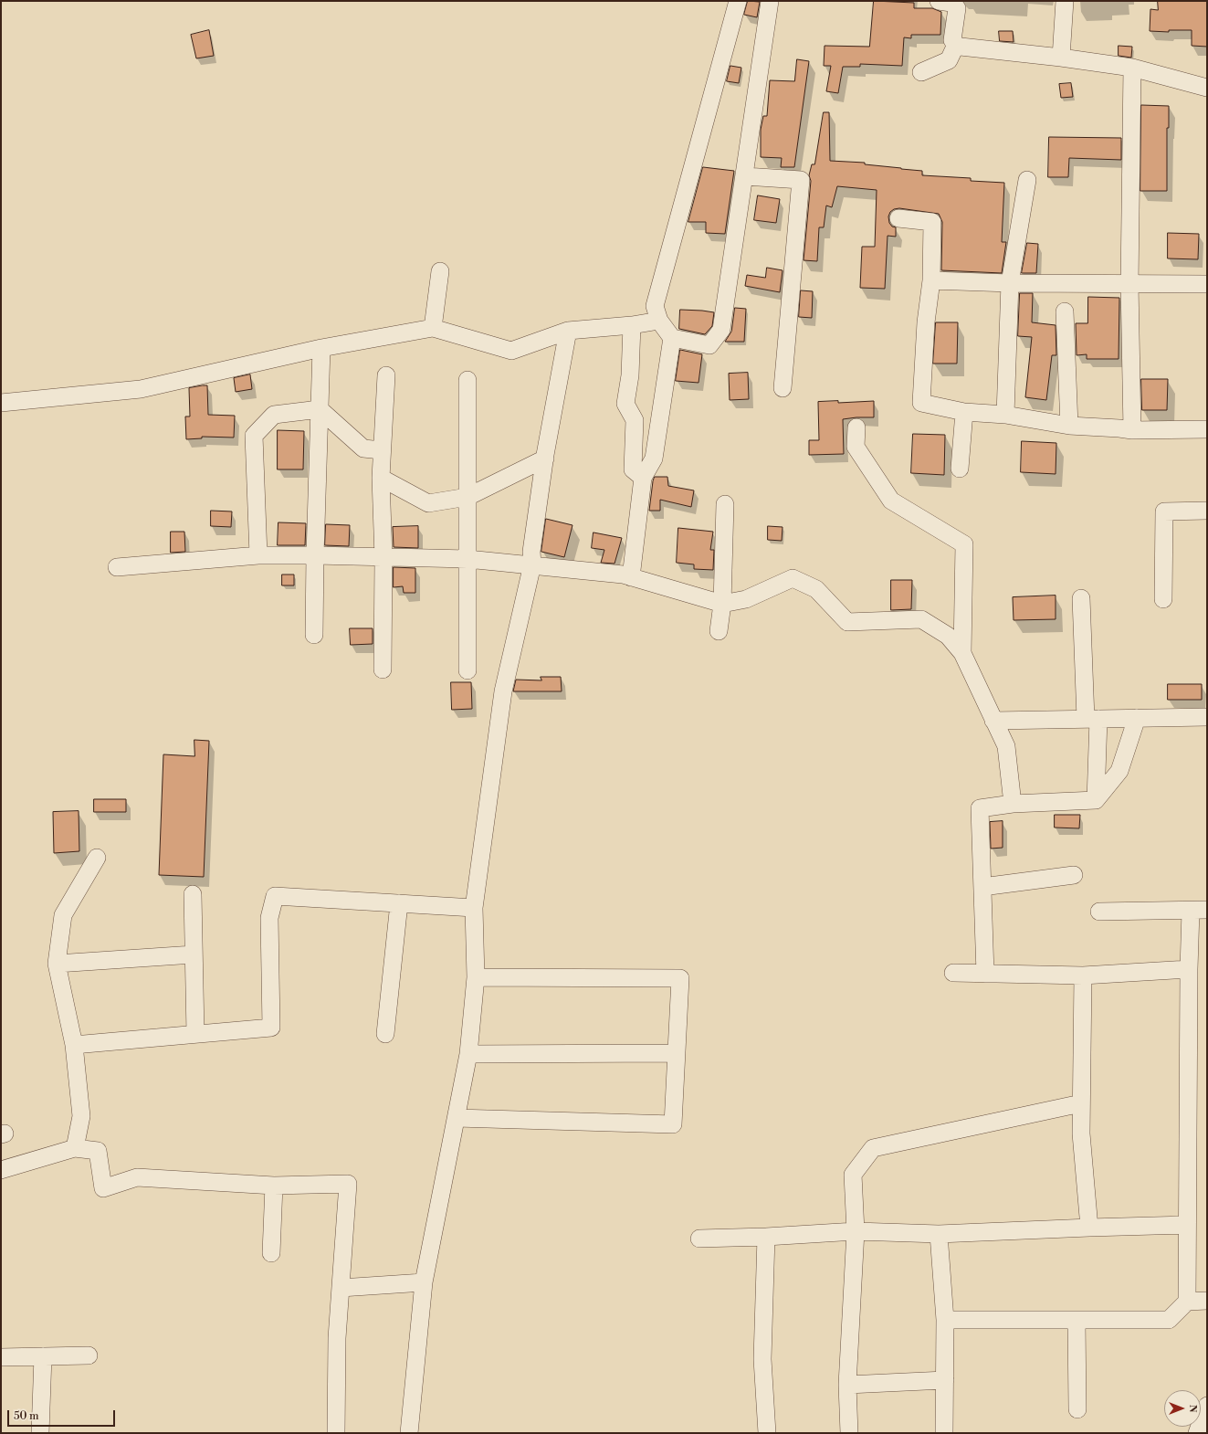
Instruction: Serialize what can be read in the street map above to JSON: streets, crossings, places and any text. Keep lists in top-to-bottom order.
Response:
{
  "scale_bar": "50 m",
  "north": "right"
}
